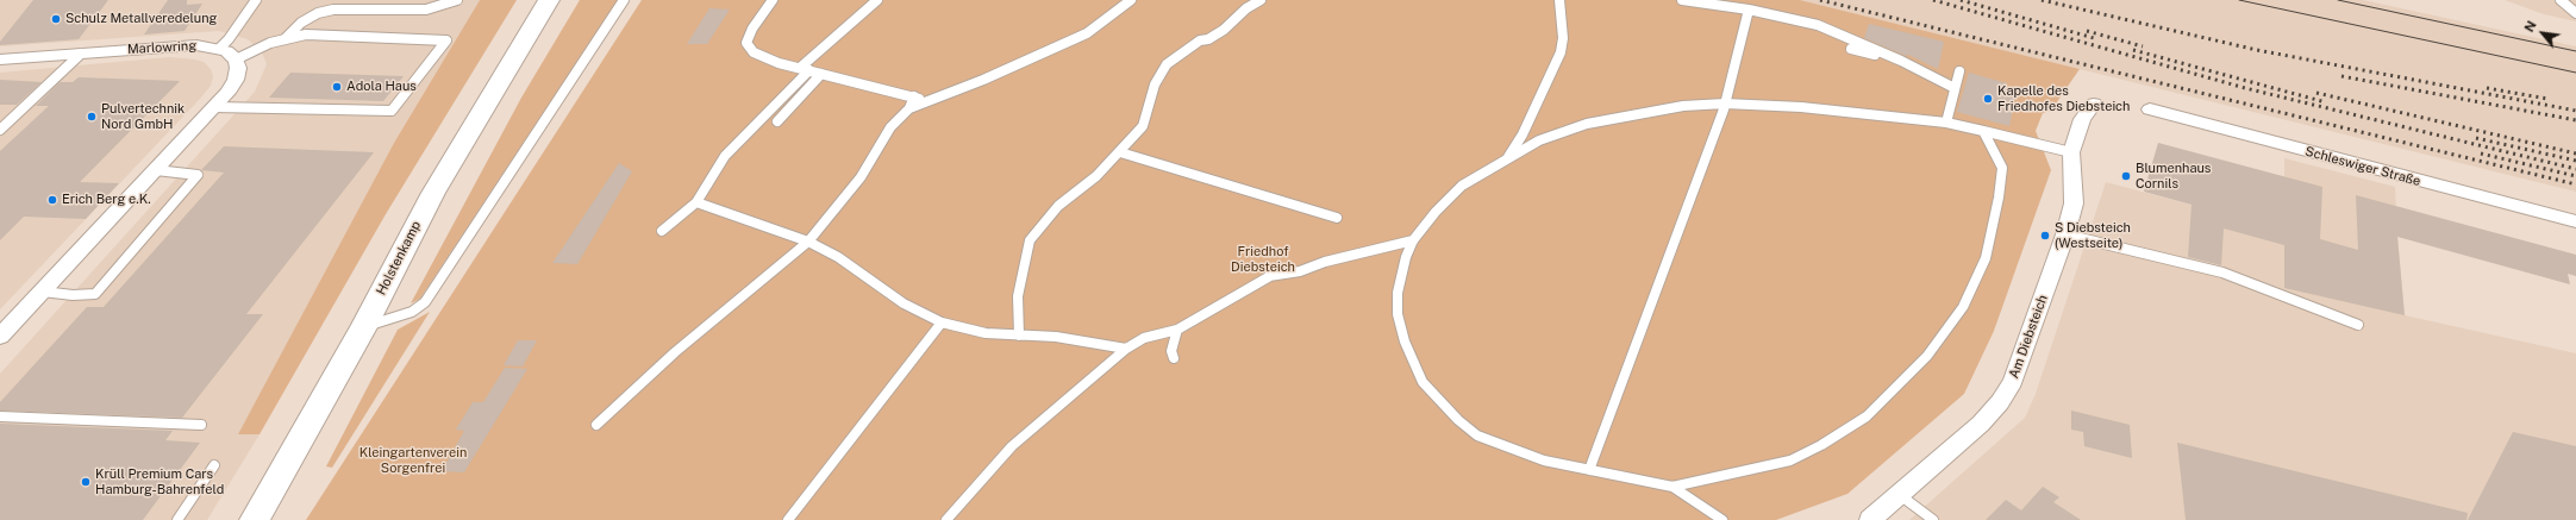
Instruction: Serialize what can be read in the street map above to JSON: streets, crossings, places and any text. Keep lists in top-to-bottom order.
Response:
{
  "streets": {
    "main road": ["Holstenkamp"],
    "street": ["Marlowring", "Schleswiger Straße", "Am Diebsteich"]
  },
  "parks": ["Friedhof Diebsteich", "Kleingartenverein Sorgenfrei"],
  "places": [
    "Schulz Metallveredelung",
    "Adola Haus",
    "Kapelle des Friedhofes Diebsteich",
    "Pulvertechnik Nord GmbH",
    "Blumenhaus Cornils",
    "Erich Berg e.K.",
    "S Diebsteich (Westseite)",
    "Krüll Premium Cars Hamburg-Bahrenfeld"
  ],
  "north": "top left"
}
